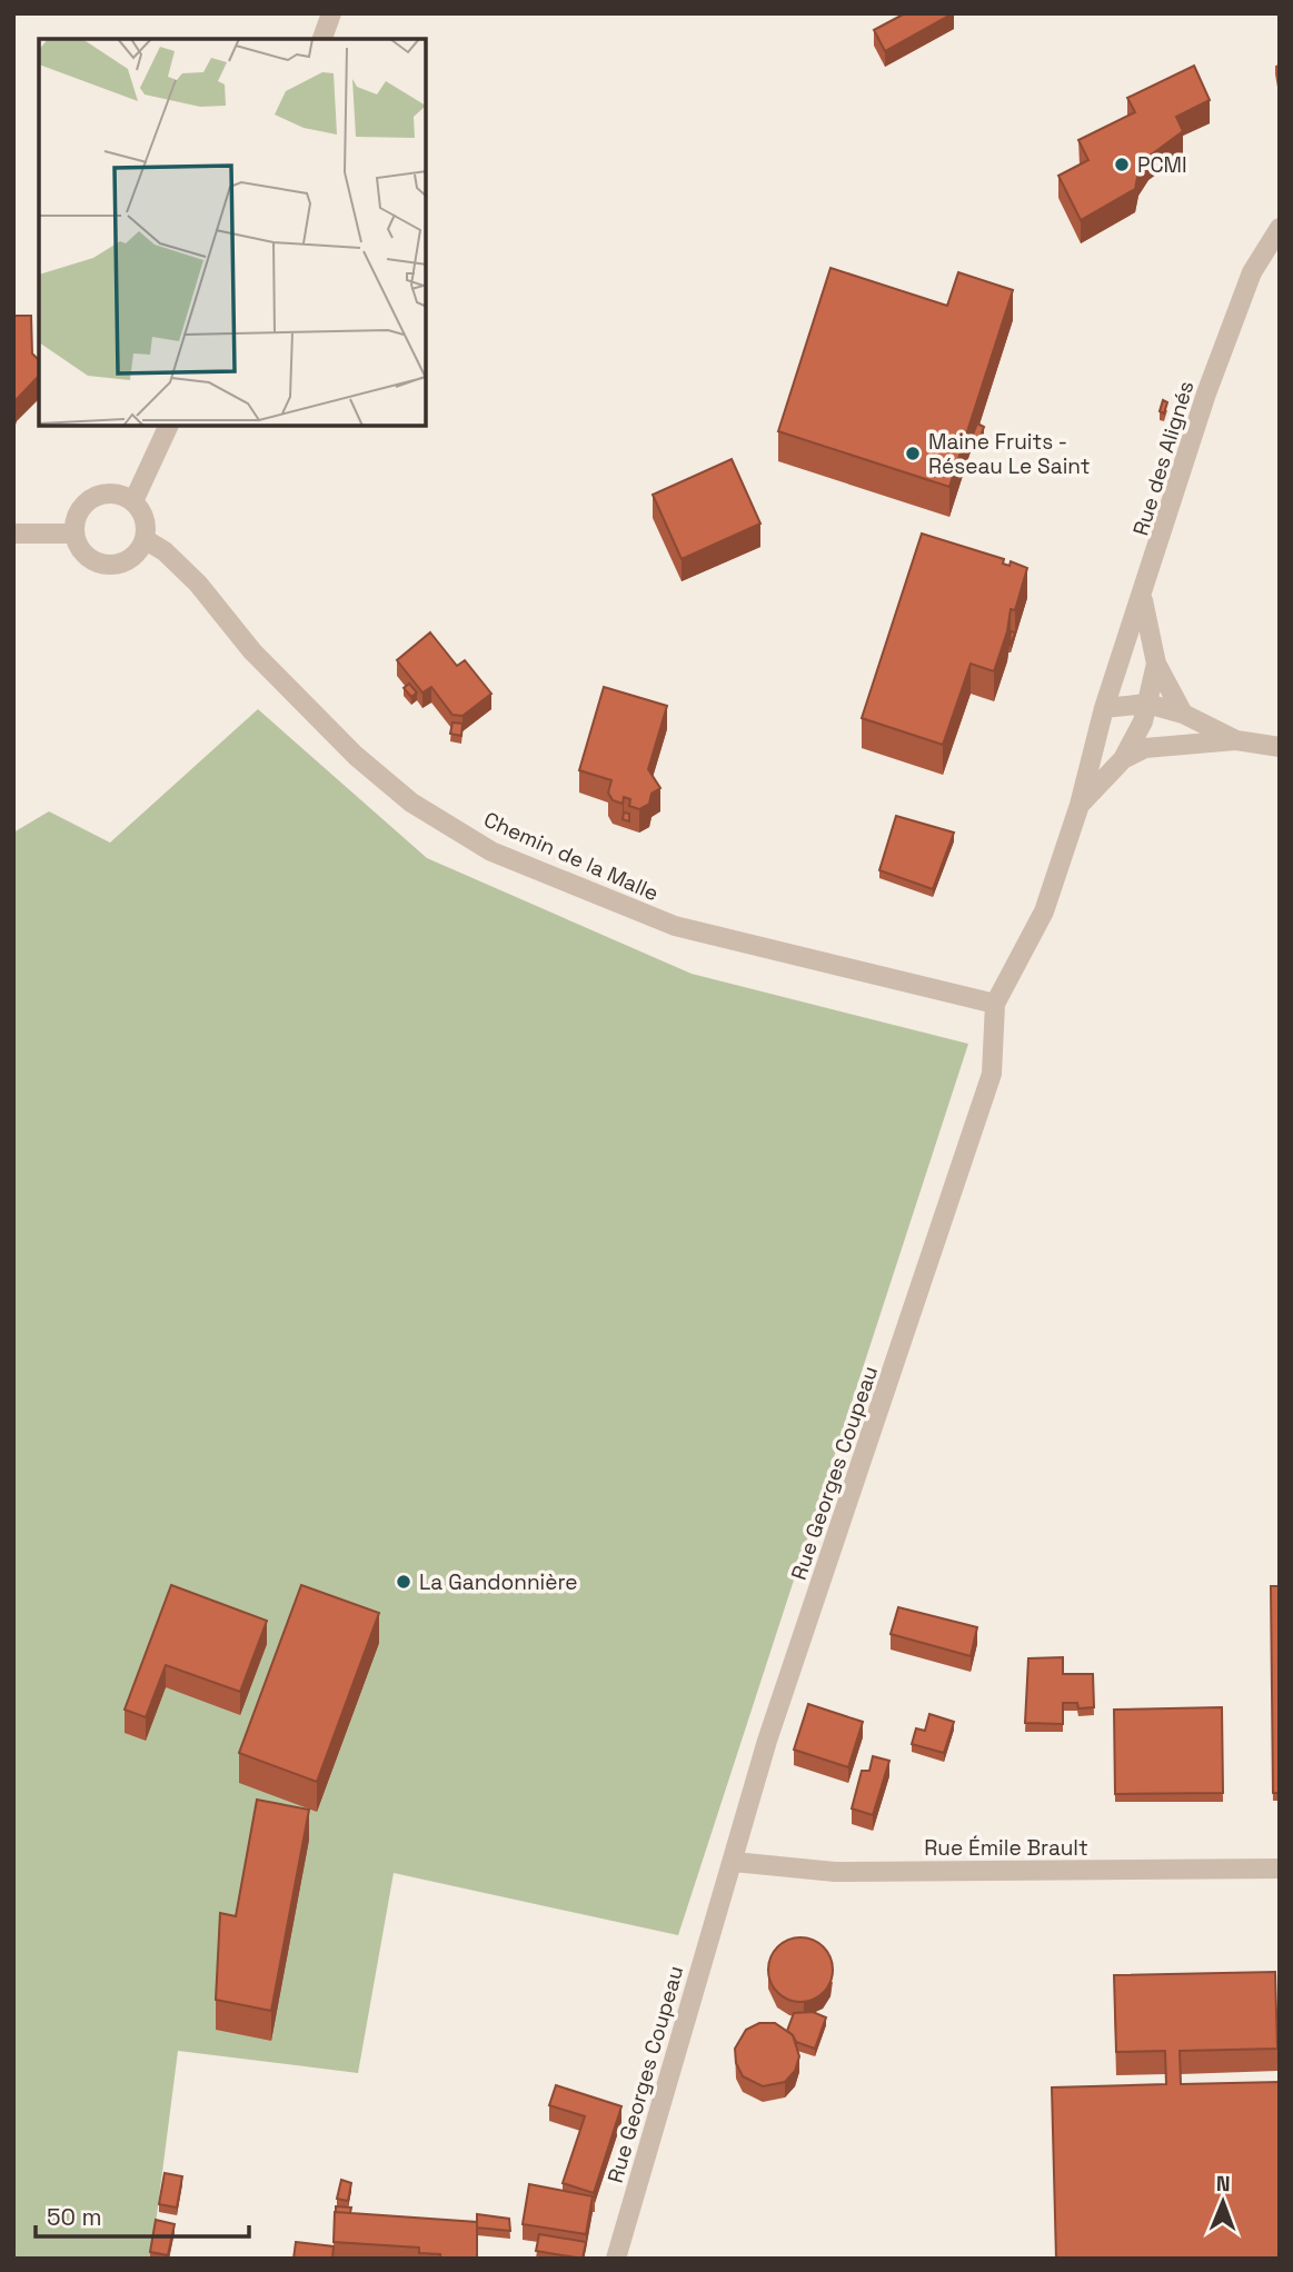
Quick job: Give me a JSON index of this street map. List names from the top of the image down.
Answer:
{
  "streets": {
    "street": [
      "Rue des Alignés",
      "Chemin de la Malle",
      "Rue Georges Coupeau",
      "Rue Émile Brault"
    ]
  },
  "crossings": [
    ["Rue des Alignés", "Rue Georges Coupeau"],
    ["Chemin de la Malle", "Rue Georges Coupeau"],
    ["Rue Georges Coupeau", "Rue Émile Brault"]
  ],
  "places": ["PCMI", "Maine Fruits - Réseau Le Saint", "La Gandonnière"],
  "scale_bar": "50 m",
  "north": "top"
}
